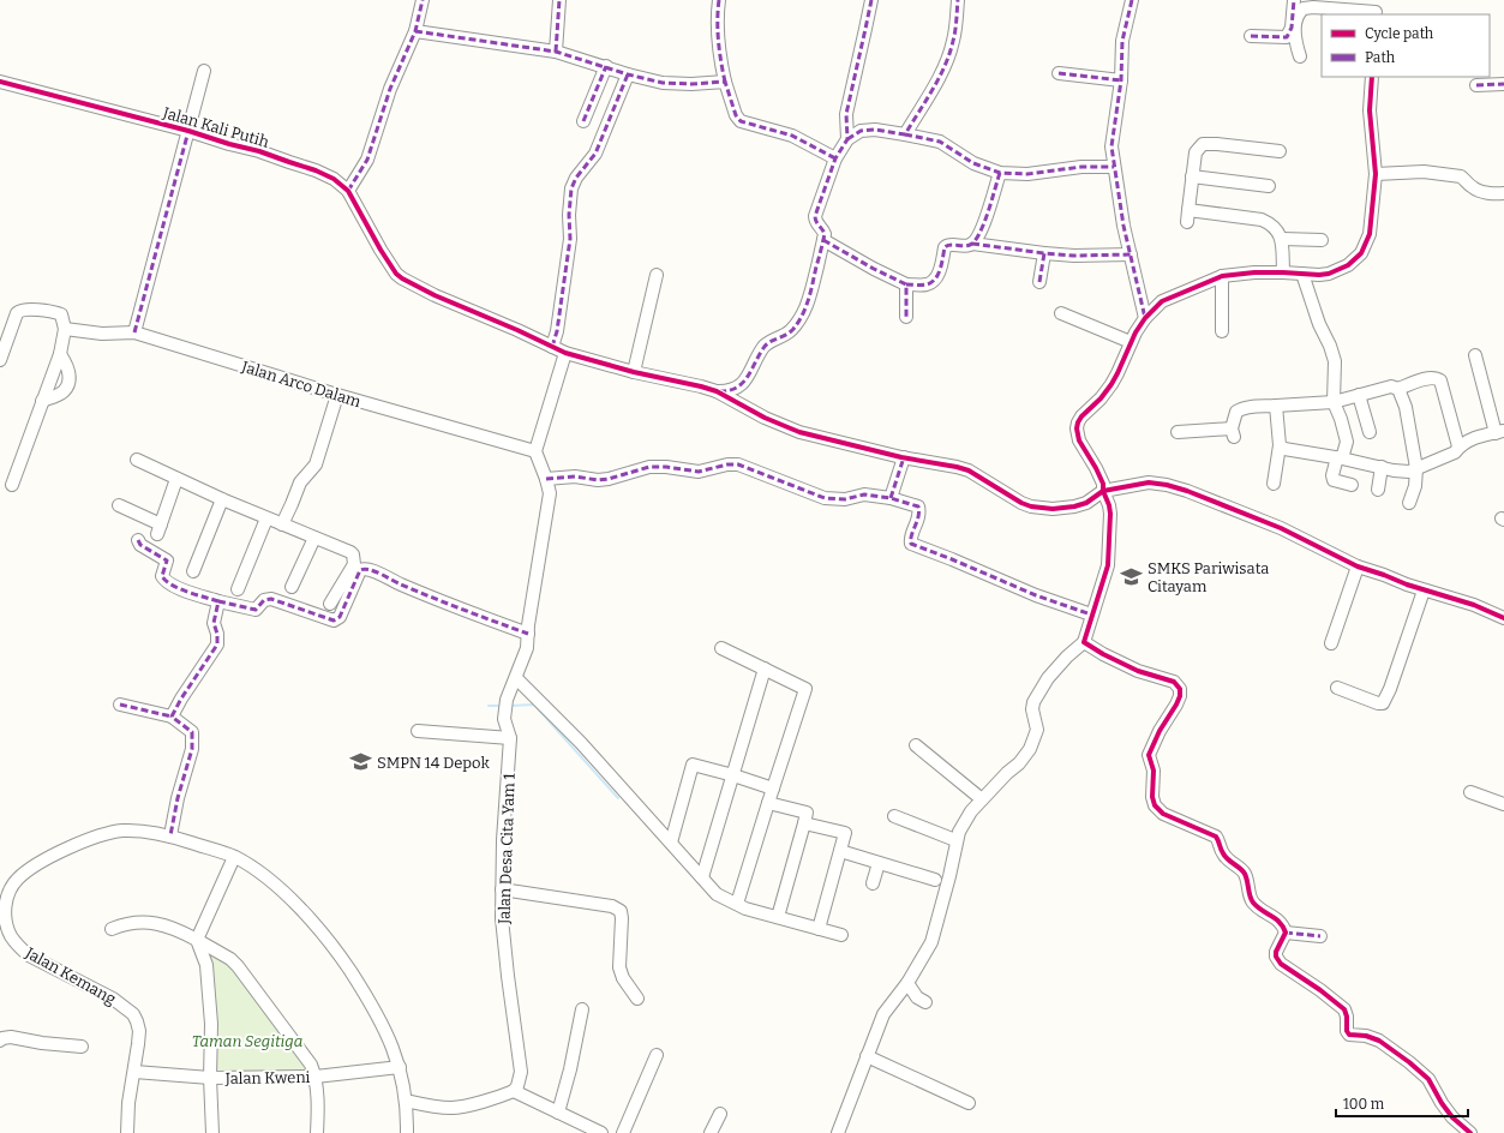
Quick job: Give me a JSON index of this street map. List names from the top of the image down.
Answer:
{
  "streets": {
    "street": [
      "Jalan Kali Putih",
      "Jalan Arco Dalam",
      "Jalan Desa Cita Yam 1",
      "Jalan Kemang",
      "Jalan Kweni"
    ]
  },
  "crossings": [
    ["Jalan Kemang", "Jalan Kweni"]
  ],
  "parks": ["Taman Segitiga"],
  "places": {
    "school or university": ["SMKS Pariwisata Citayam", "SMPN 14 Depok"]
  },
  "legend": ["Cycle path", "Path"],
  "scale_bar": "100 m"
}
